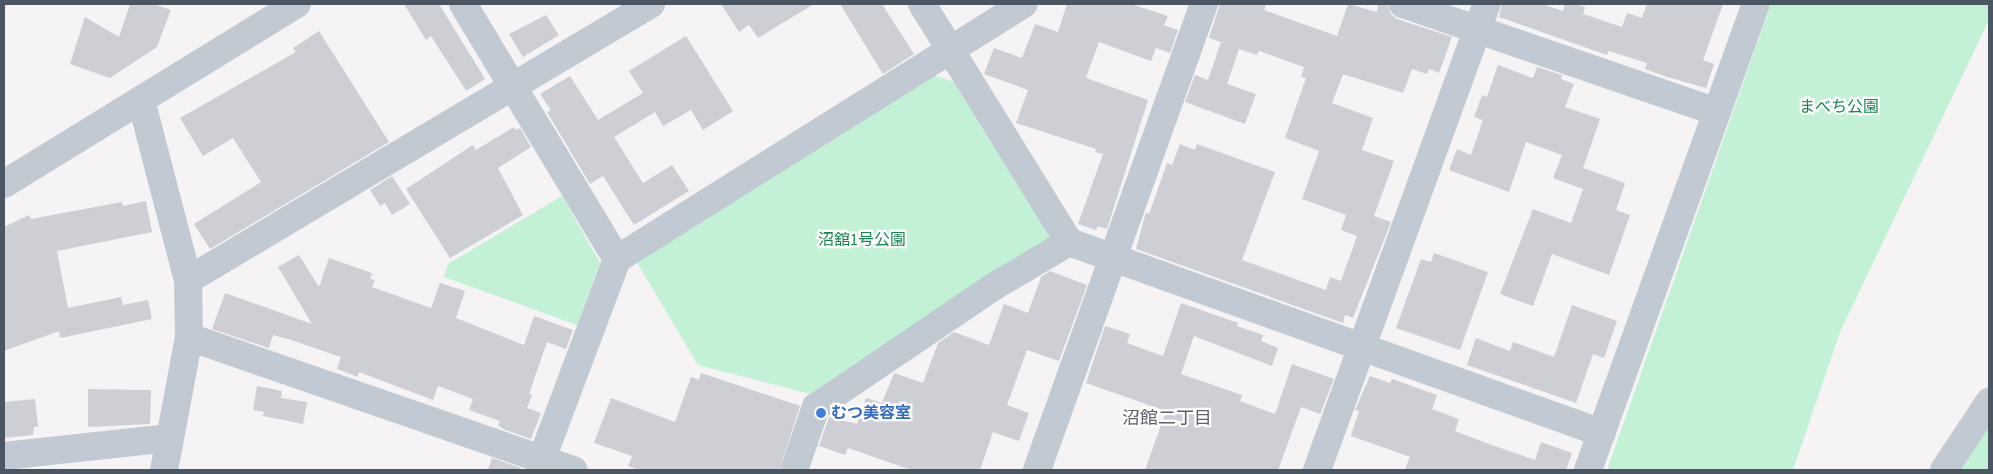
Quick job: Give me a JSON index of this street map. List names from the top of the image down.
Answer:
{
  "districts": ["沼館二丁目"],
  "parks": ["まべち公園", "沼舘1号公園"],
  "places": ["むつ美容室"]
}
